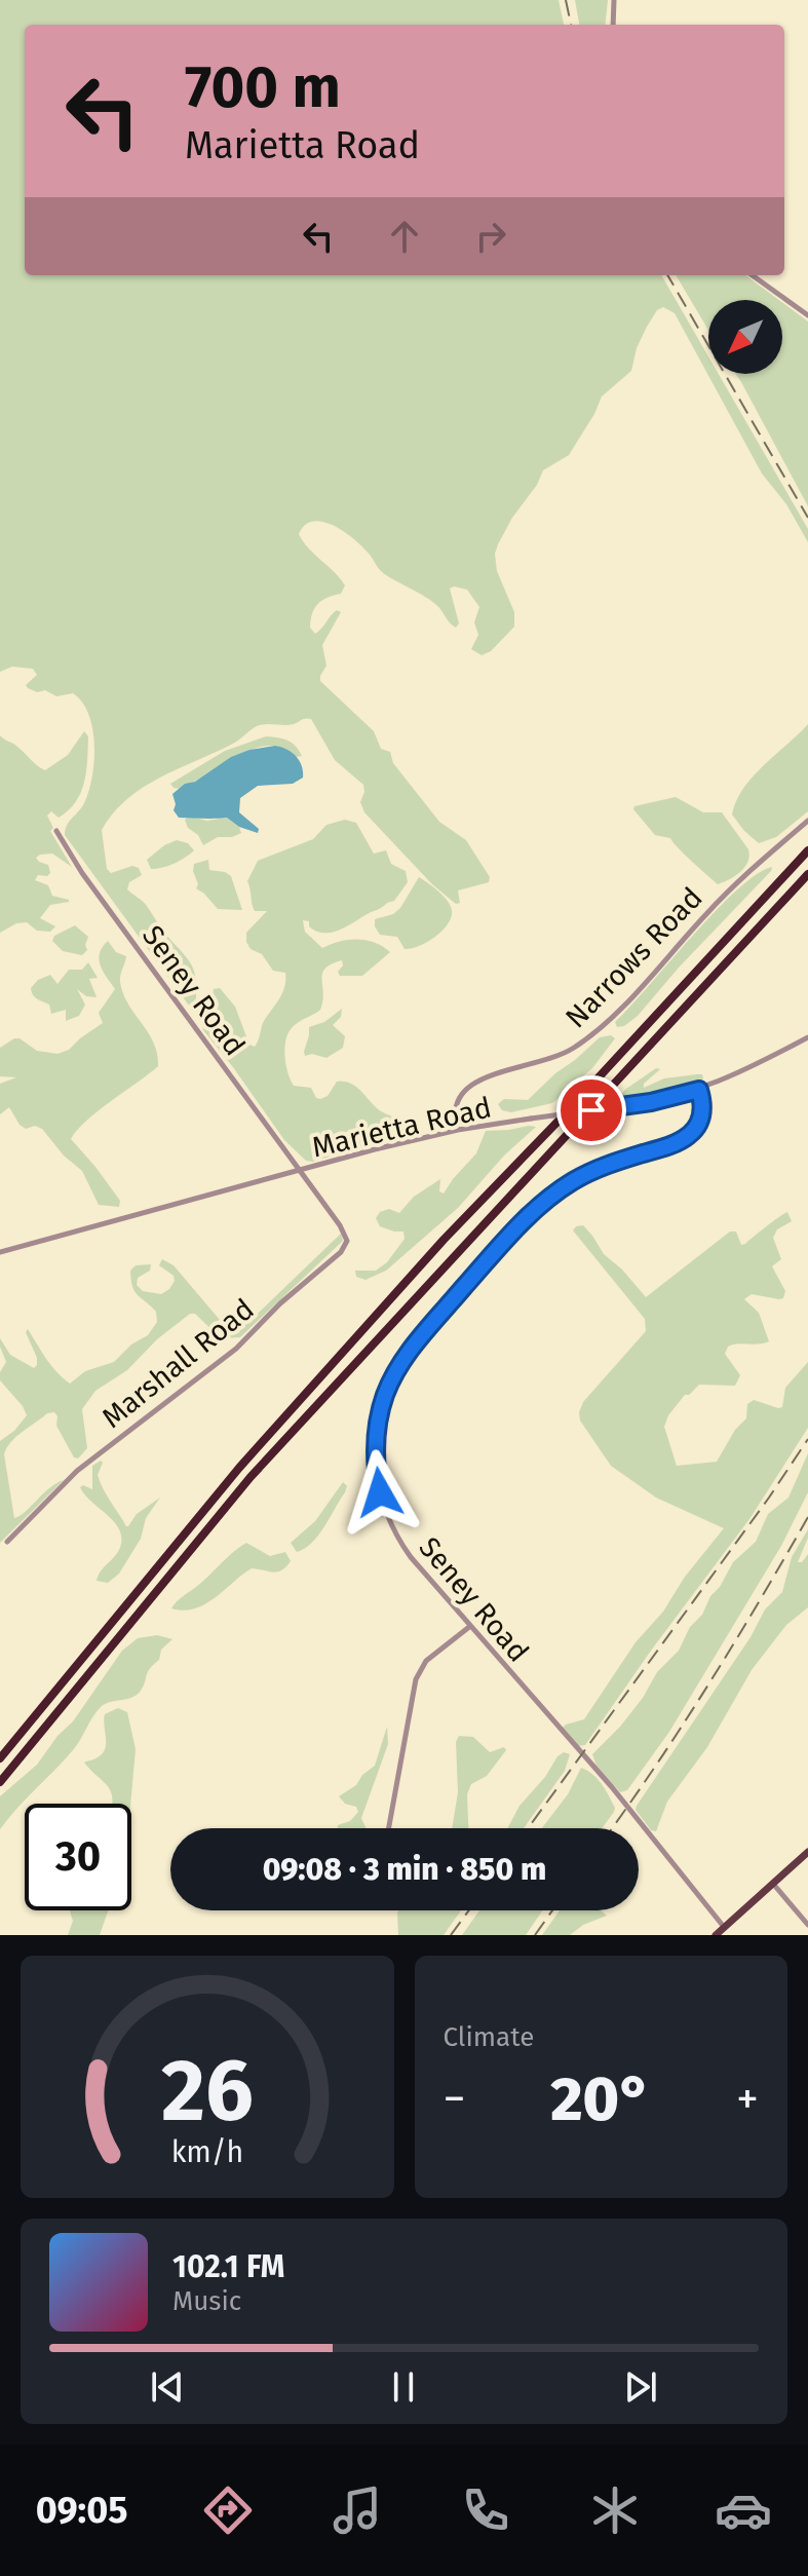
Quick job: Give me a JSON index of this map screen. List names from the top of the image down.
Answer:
{
  "streets": {
    "street": [
      "Narrows Road",
      "Seney Road",
      "Marietta Road",
      "Marshall Road"
    ]
  },
  "crossings": [
    ["Narrows Road", "Marietta Road"],
    ["Seney Road", "Marietta Road"],
    ["Seney Road", "Marshall Road"],
    ["Marietta Road", "Marshall Road"]
  ],
  "north": "bottom left",
  "page": {
    "turn": ["700 m", "Marietta Road"],
    "limit": "30",
    "trip": "09:08 · 3 min · 850 m",
    "tile": "Climate",
    "heat": ["−", "20°", "+"],
    "song": ["102.1 FM", "Music"],
    "tabs": "09:05",
    "gauge": ["26", "km/h"]
  }
}
